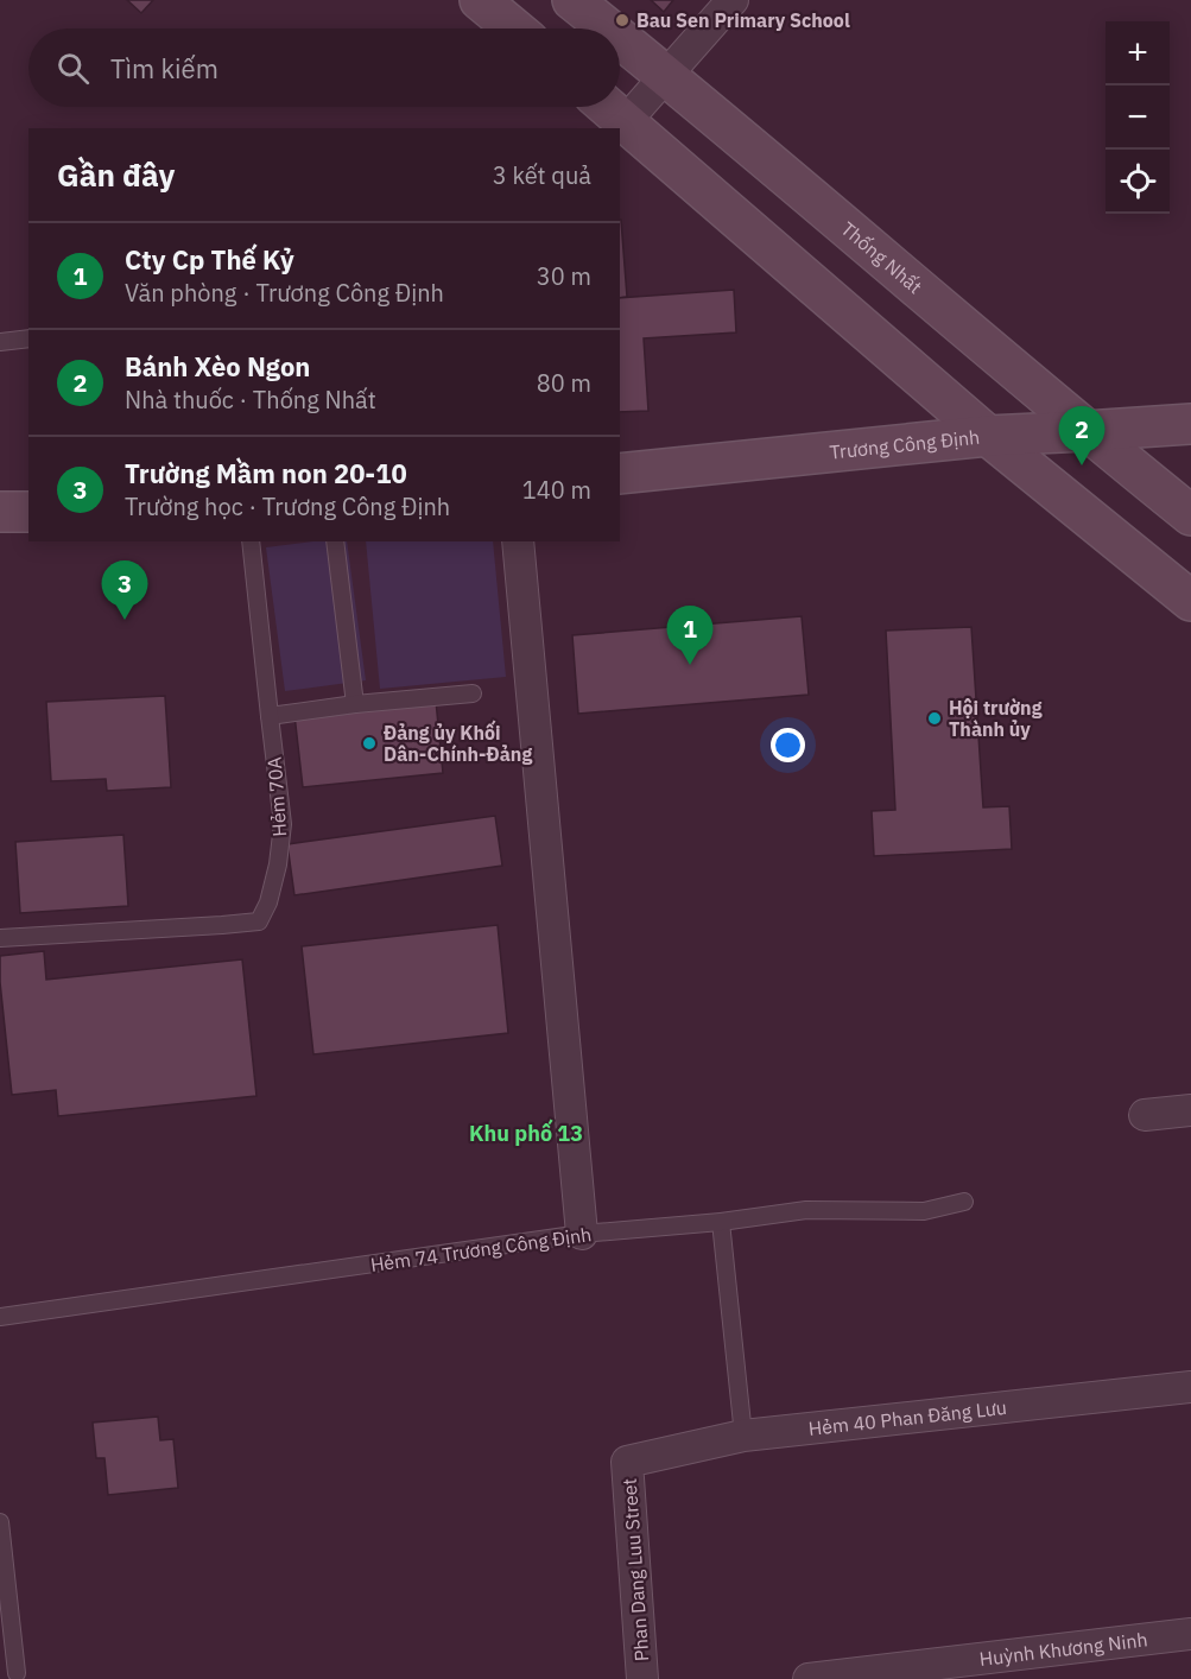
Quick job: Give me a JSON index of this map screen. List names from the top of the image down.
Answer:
{
  "streets": {
    "main road": ["Thống Nhất", "Trương Công Định"],
    "street": ["Hẻm 40 Phan Đăng Lưu", "Phan Dang Luu Street", "Huỳnh Khương Ninh"],
    "lane": ["Hẻm 70A", "Hẻm 74 Trương Công Định"]
  },
  "crossings": [
    ["Thống Nhất", "Trương Công Định"],
    ["Hẻm 40 Phan Đăng Lưu", "Phan Dang Luu Street"]
  ],
  "districts": ["Khu phố 13"],
  "places": ["Bau Sen Primary School", "Hội trường Thành ủy", "Đảng ủy Khối Dân-Chính-Đảng"],
  "page": {
    "map_buttons": ["+", "−"],
    "search": "Tìm kiếm",
    "heading": ["Gần đây", "3 kết quả"],
    "list": [
      {
        "mark": "1",
        "name": "Cty Cp Thế Kỷ",
        "note": "Văn phòng · Trương Công Định",
        "value": "30 m"
      },
      {
        "mark": "2",
        "name": "Bánh Xèo Ngon",
        "note": "Nhà thuốc · Thống Nhất",
        "value": "80 m"
      },
      {
        "mark": "3",
        "name": "Trường Mầm non 20-10",
        "note": "Trường học · Trương Công Định",
        "value": "140 m"
      }
    ],
    "pins": ["2", "3", "1"]
  }
}
